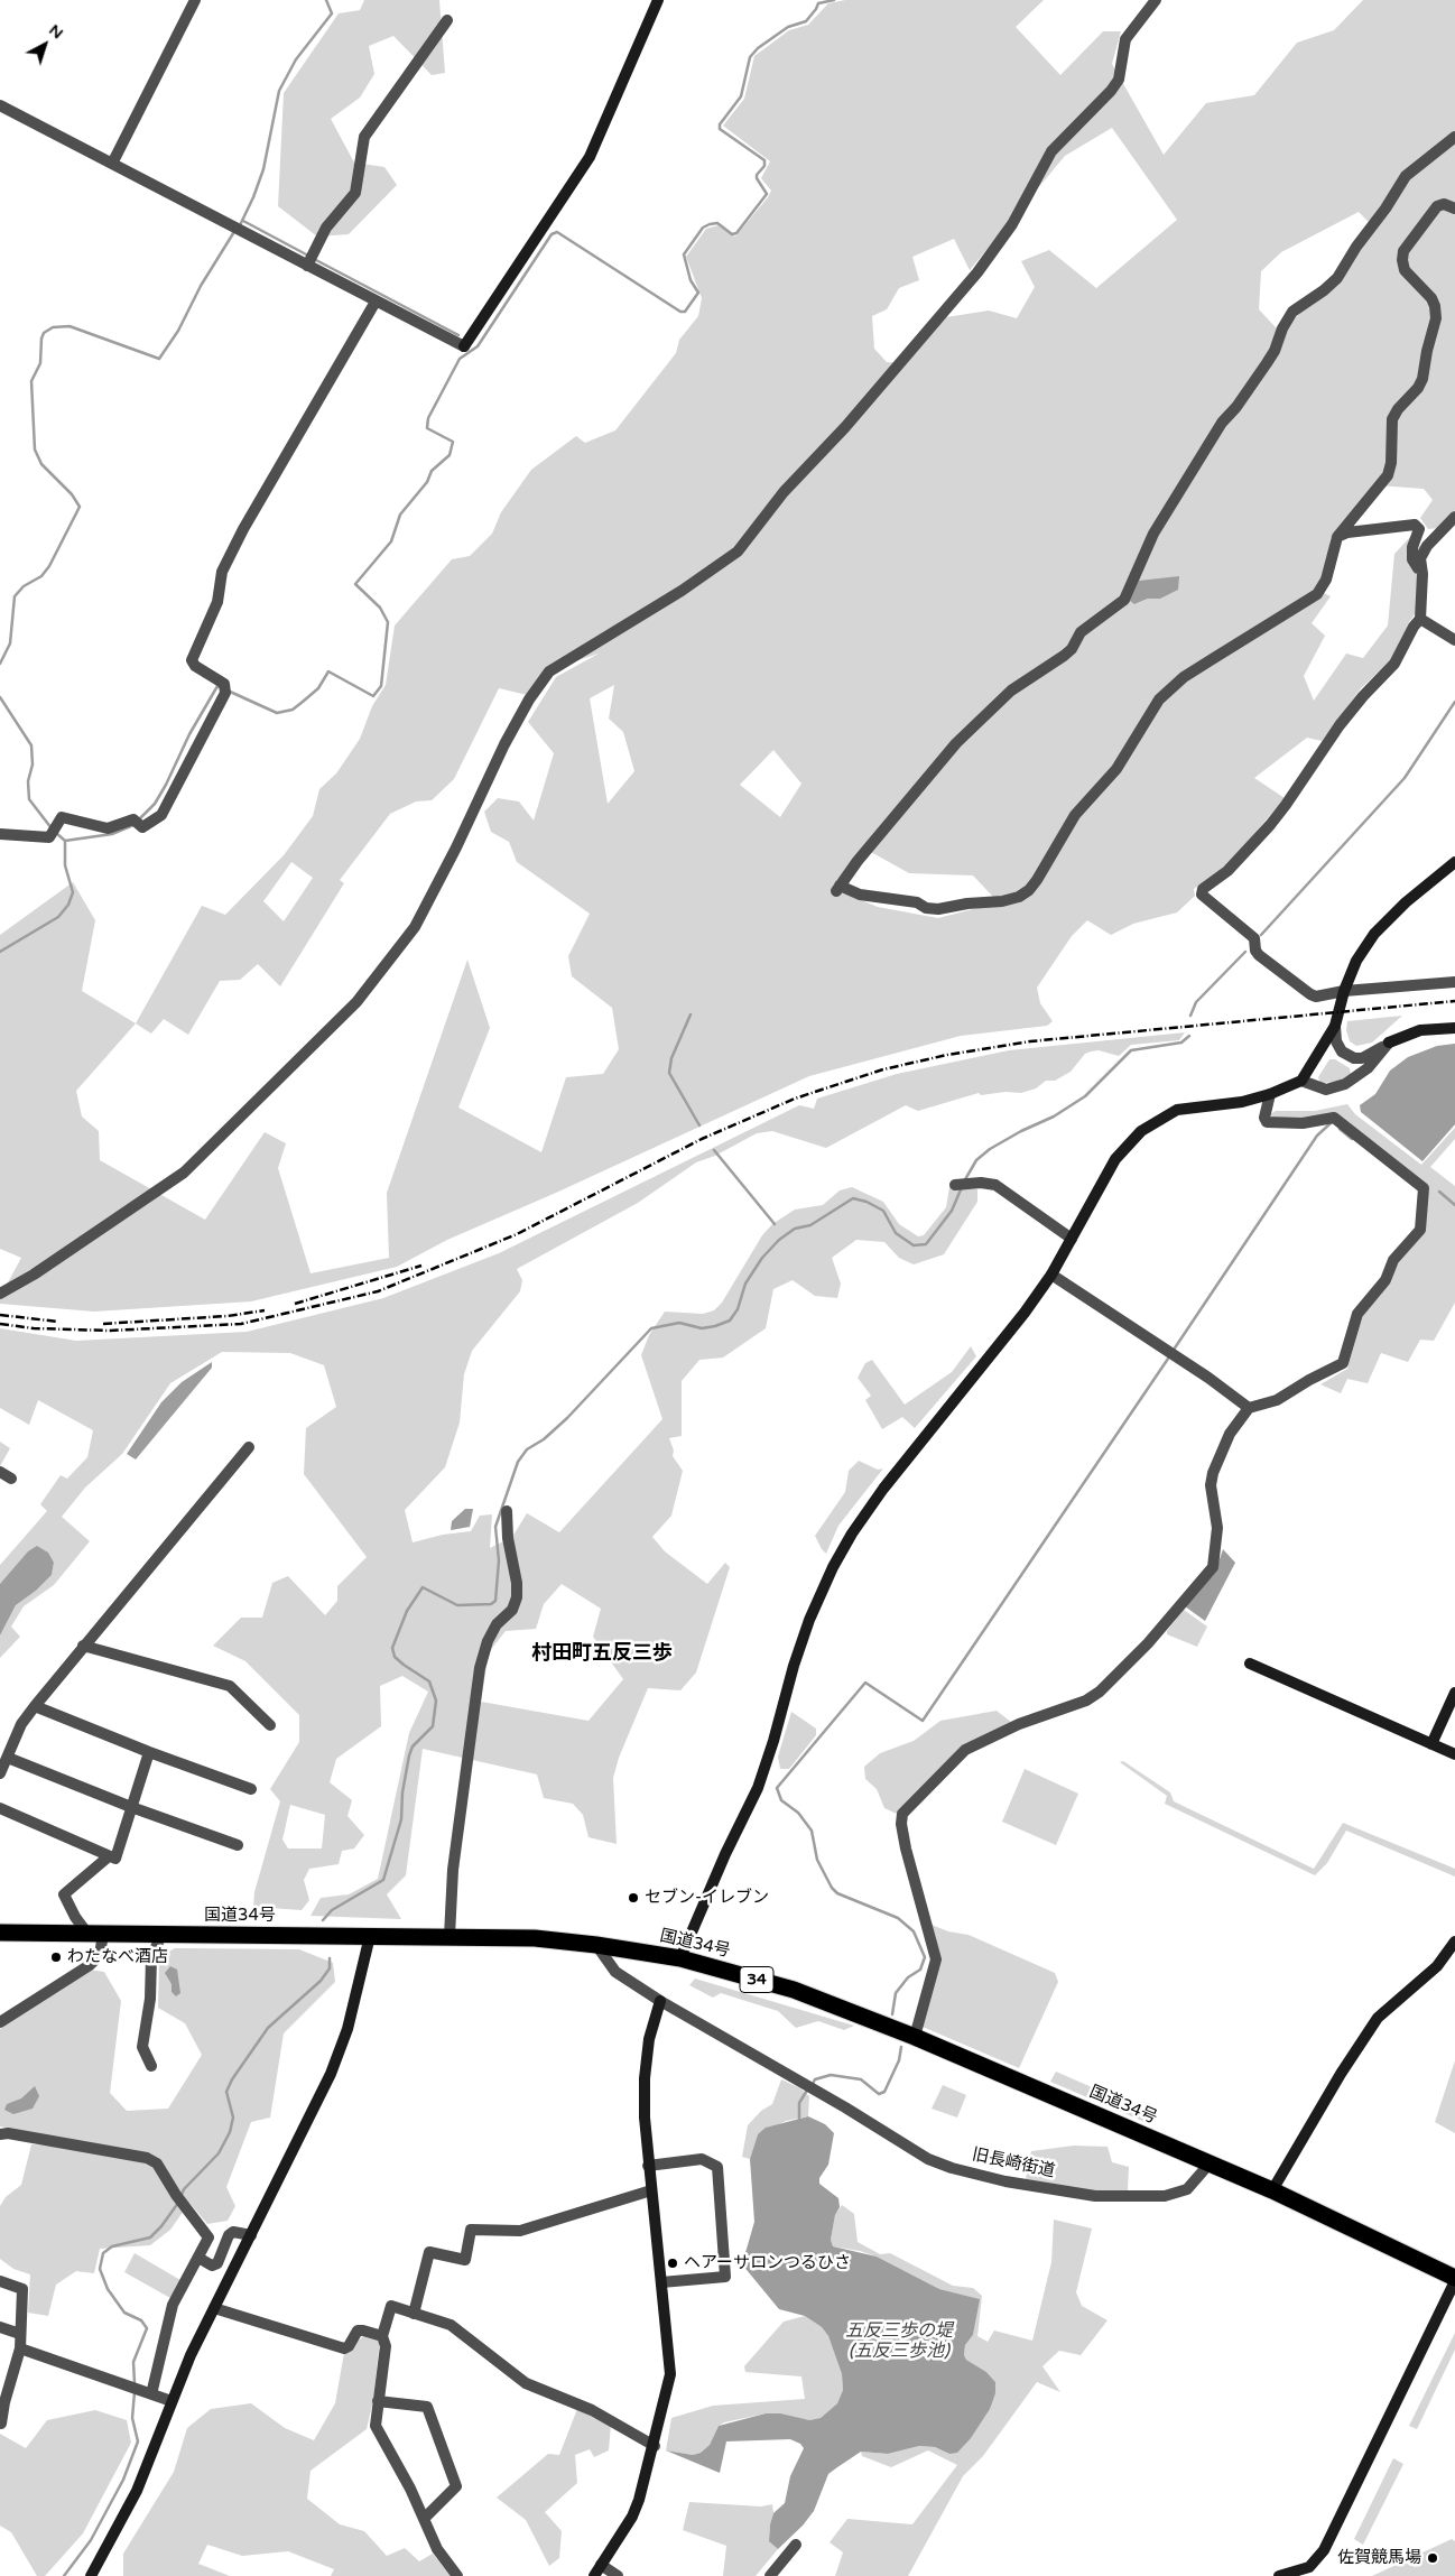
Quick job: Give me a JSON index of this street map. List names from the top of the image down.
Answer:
{
  "streets": {
    "highway": ["国道34号", "34"],
    "street": ["旧長崎街道"]
  },
  "crossings": [
    ["国道34号", "旧長崎街道"]
  ],
  "districts": ["村田町五反三歩"],
  "water": ["五反三歩の堤 (五反三歩池)"],
  "places": [
    "セブン-イレブン",
    "わたなべ酒店",
    "ヘアーサロンつるひさ",
    "佐賀競馬場"
  ],
  "north": "top right"
}
